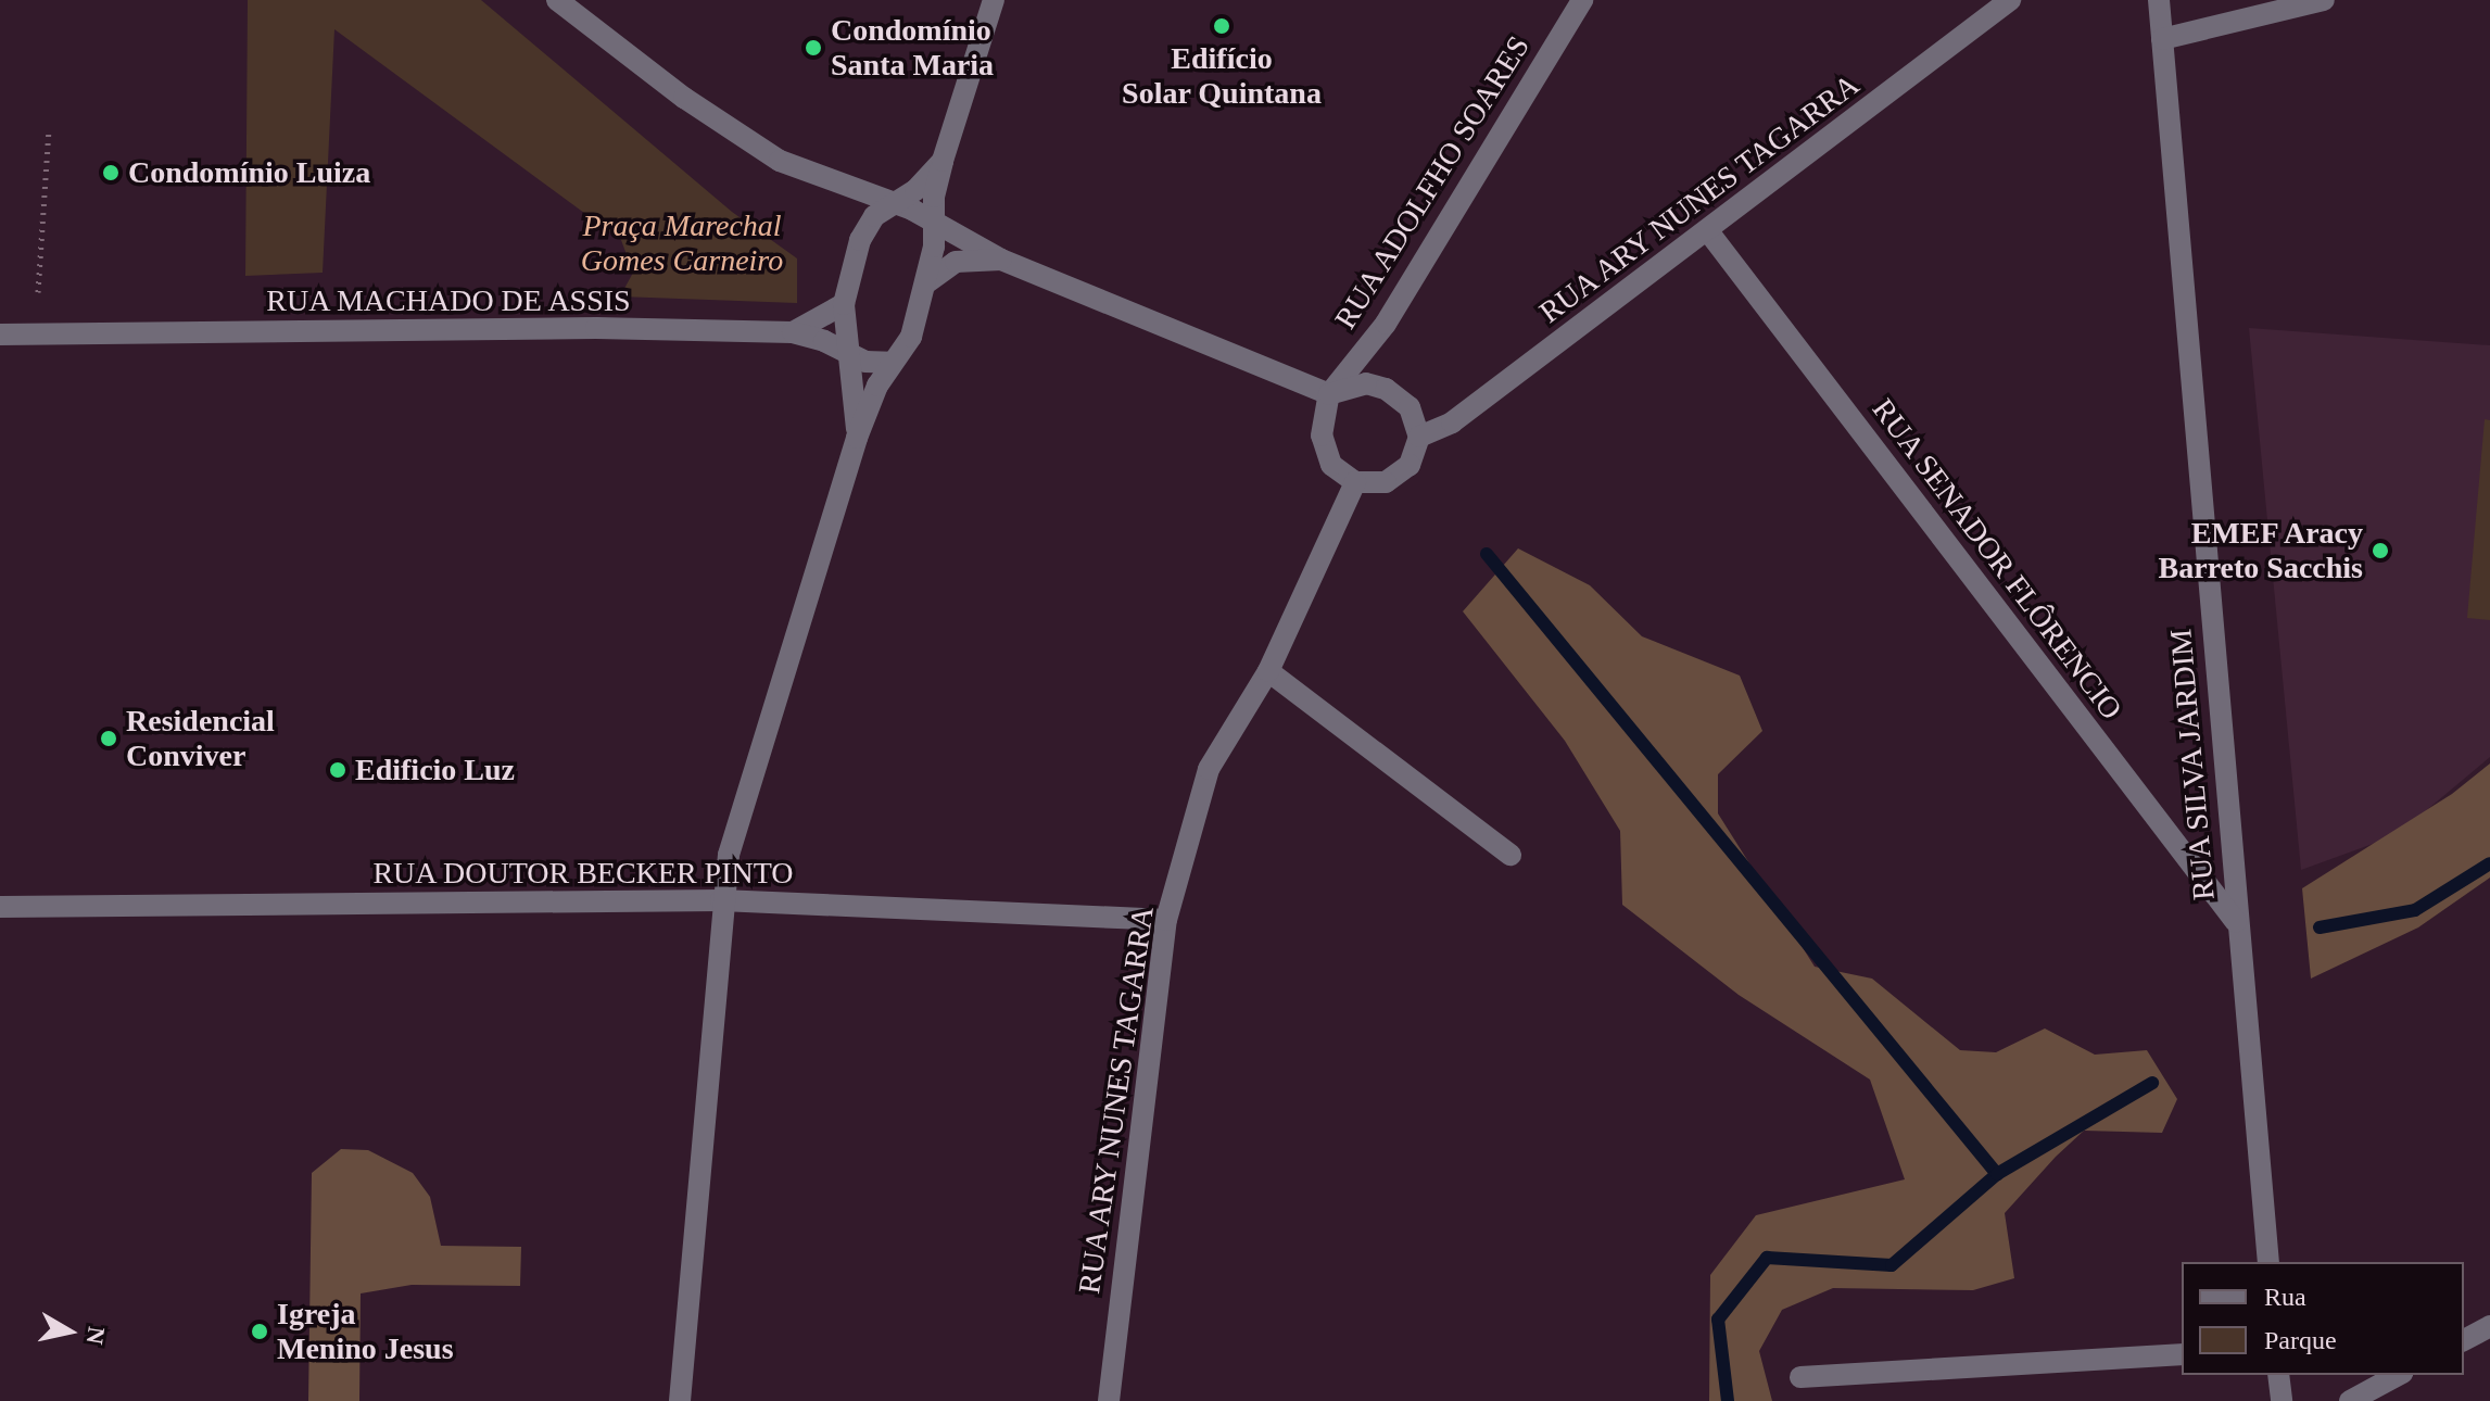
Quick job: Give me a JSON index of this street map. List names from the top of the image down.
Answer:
{
  "streets": {
    "street": [
      "RUA ADOLFHO SOARES",
      "RUA ARY NUNES TAGARRA",
      "RUA MACHADO DE ASSIS",
      "RUA SENADOR FLÔRENCIO",
      "RUA SILVA JARDIM",
      "RUA DOUTOR BECKER PINTO"
    ]
  },
  "crossings": [
    ["RUA ADOLFHO SOARES", "RUA ARY NUNES TAGARRA"],
    ["RUA ARY NUNES TAGARRA", "RUA SENADOR FLÔRENCIO"],
    ["RUA ARY NUNES TAGARRA", "RUA DOUTOR BECKER PINTO"],
    ["RUA SENADOR FLÔRENCIO", "RUA SILVA JARDIM"]
  ],
  "parks": ["Praça Marechal Gomes Carneiro"],
  "places": [
    "Edifício Solar Quintana",
    "Condomínio Santa Maria",
    "Condomínio Luiza",
    "EMEF Aracy Barreto Sacchis",
    "Residencial Conviver",
    "Edificio Luz",
    "Igreja Menino Jesus"
  ],
  "legend": ["Rua", "Parque"],
  "north": "right"
}
